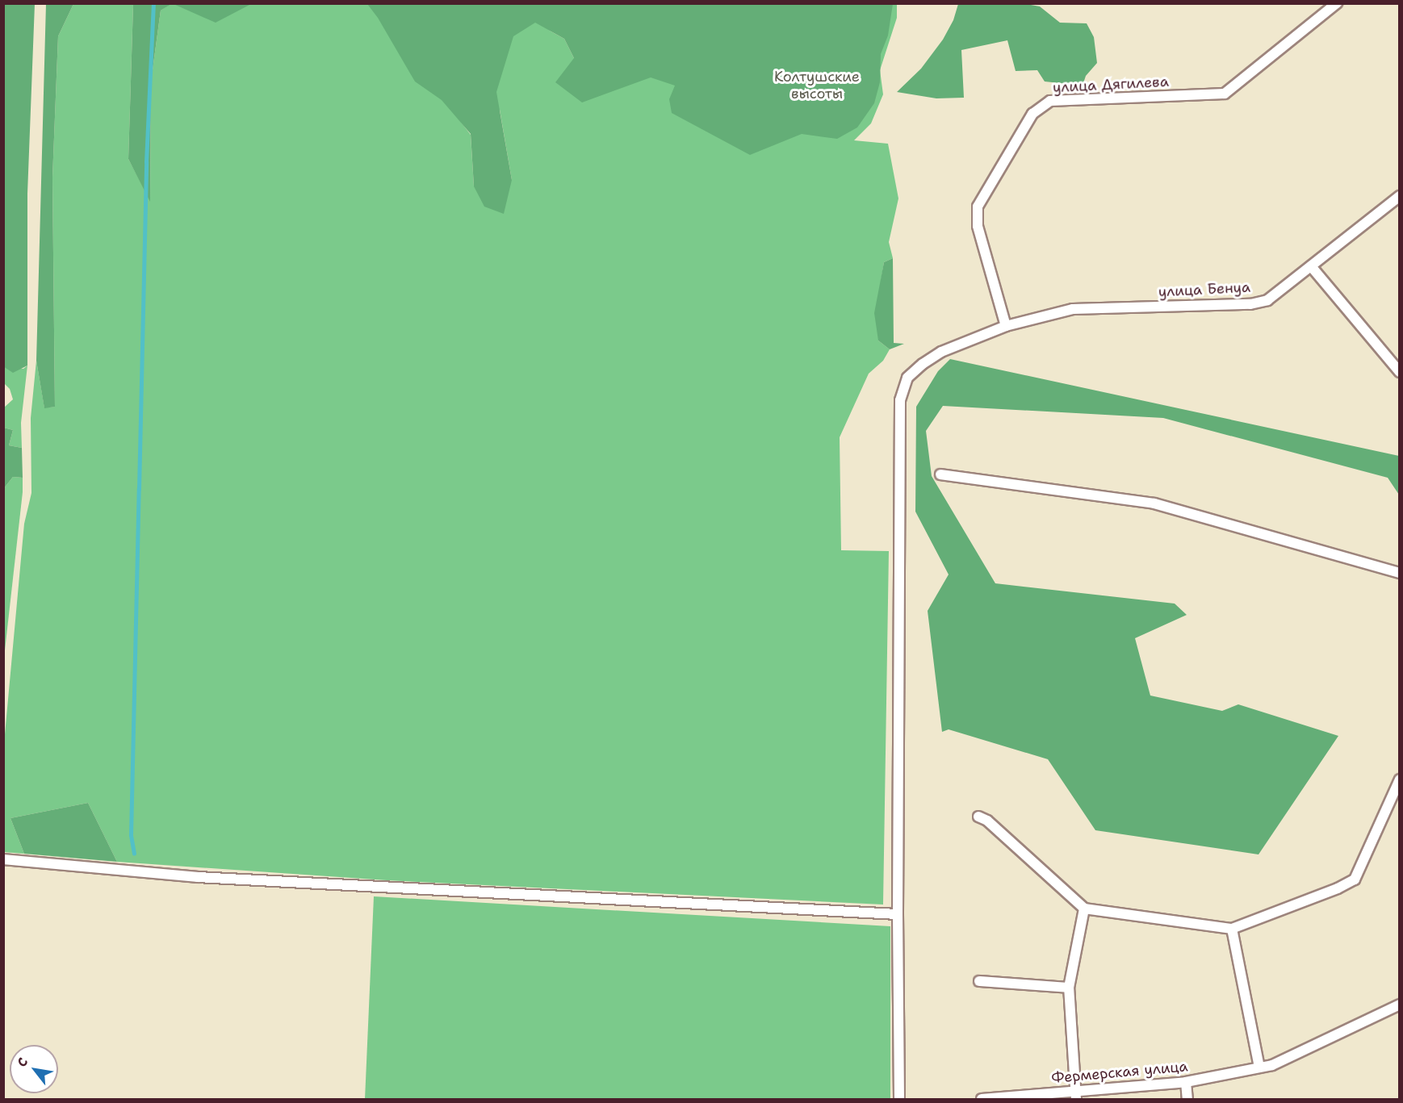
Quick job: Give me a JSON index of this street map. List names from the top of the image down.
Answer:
{
  "streets": {
    "street": ["улица Дягилева", "улица Бенуа", "Фермерская улица"]
  },
  "crossings": [
    ["улица Дягилева", "улица Бенуа"]
  ],
  "parks": ["Колтушские высоты"],
  "north": "top left"
}
